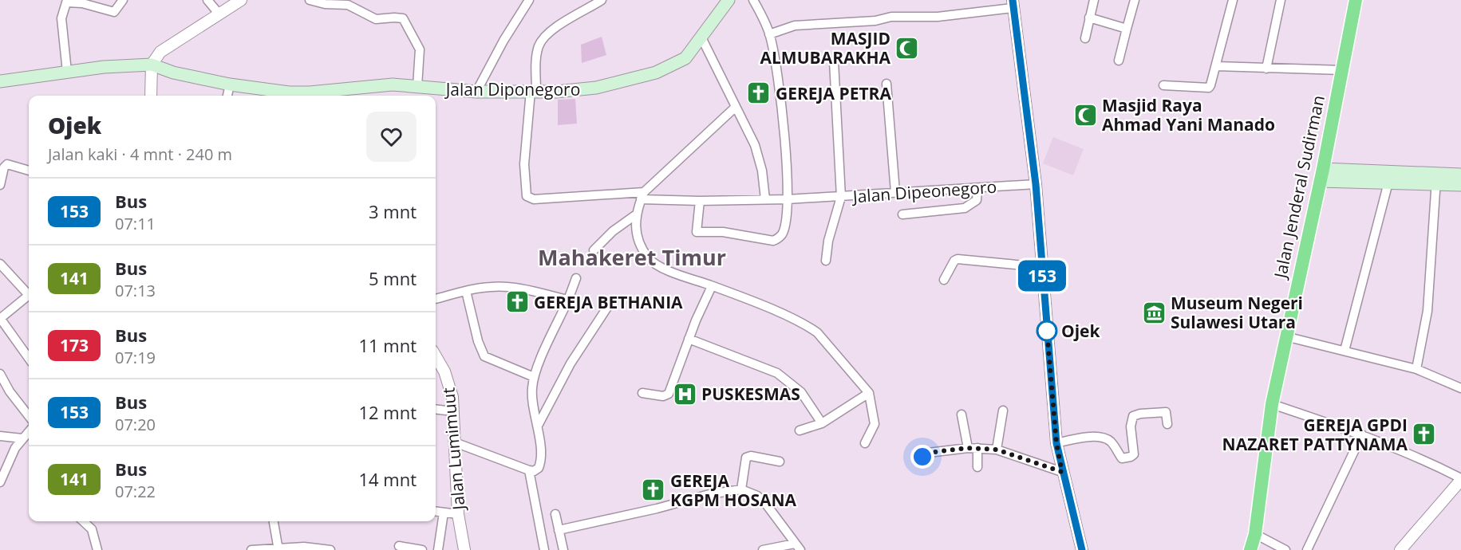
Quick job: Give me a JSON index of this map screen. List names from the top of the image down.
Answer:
{
  "streets": {
    "highway": ["Jalan Jenderal Sudirman"],
    "main road": ["Jalan Diponegoro"],
    "street": ["Jalan Dipeonegoro", "Jalan Lumimuut"]
  },
  "crossings": [
    ["Jalan Diponegoro", "Jalan Dipeonegoro"]
  ],
  "districts": ["Mahakeret Timur"],
  "places": {
    "mosque": ["MASJID ALMUBARAKHA", "Masjid Raya Ahmad Yani Manado"],
    "church": [
      "GEREJA PETRA",
      "GEREJA BETHANIA",
      "GEREJA GPDI NAZARET PATTYNAMA",
      "GEREJA KGPM HOSANA"
    ],
    "museum": ["Museum Negeri Sulawesi Utara"],
    "other": ["Ojek"],
    "hospital": ["PUSKESMAS"]
  },
  "lines": ["bus line 153"],
  "page": {
    "on_map": "153",
    "heading": ["Ojek", "Jalan kaki · 4 mnt · 240 m"],
    "list": [
      {
        "mark": "153",
        "name": "Bus",
        "note": "07:11",
        "value": "3 mnt"
      },
      {
        "mark": "141",
        "name": "Bus",
        "note": "07:13",
        "value": "5 mnt"
      },
      {
        "mark": "173",
        "name": "Bus",
        "note": "07:19",
        "value": "11 mnt"
      },
      {
        "mark": "153",
        "name": "Bus",
        "note": "07:20",
        "value": "12 mnt"
      },
      {
        "mark": "141",
        "name": "Bus",
        "note": "07:22",
        "value": "14 mnt"
      }
    ]
  }
}
